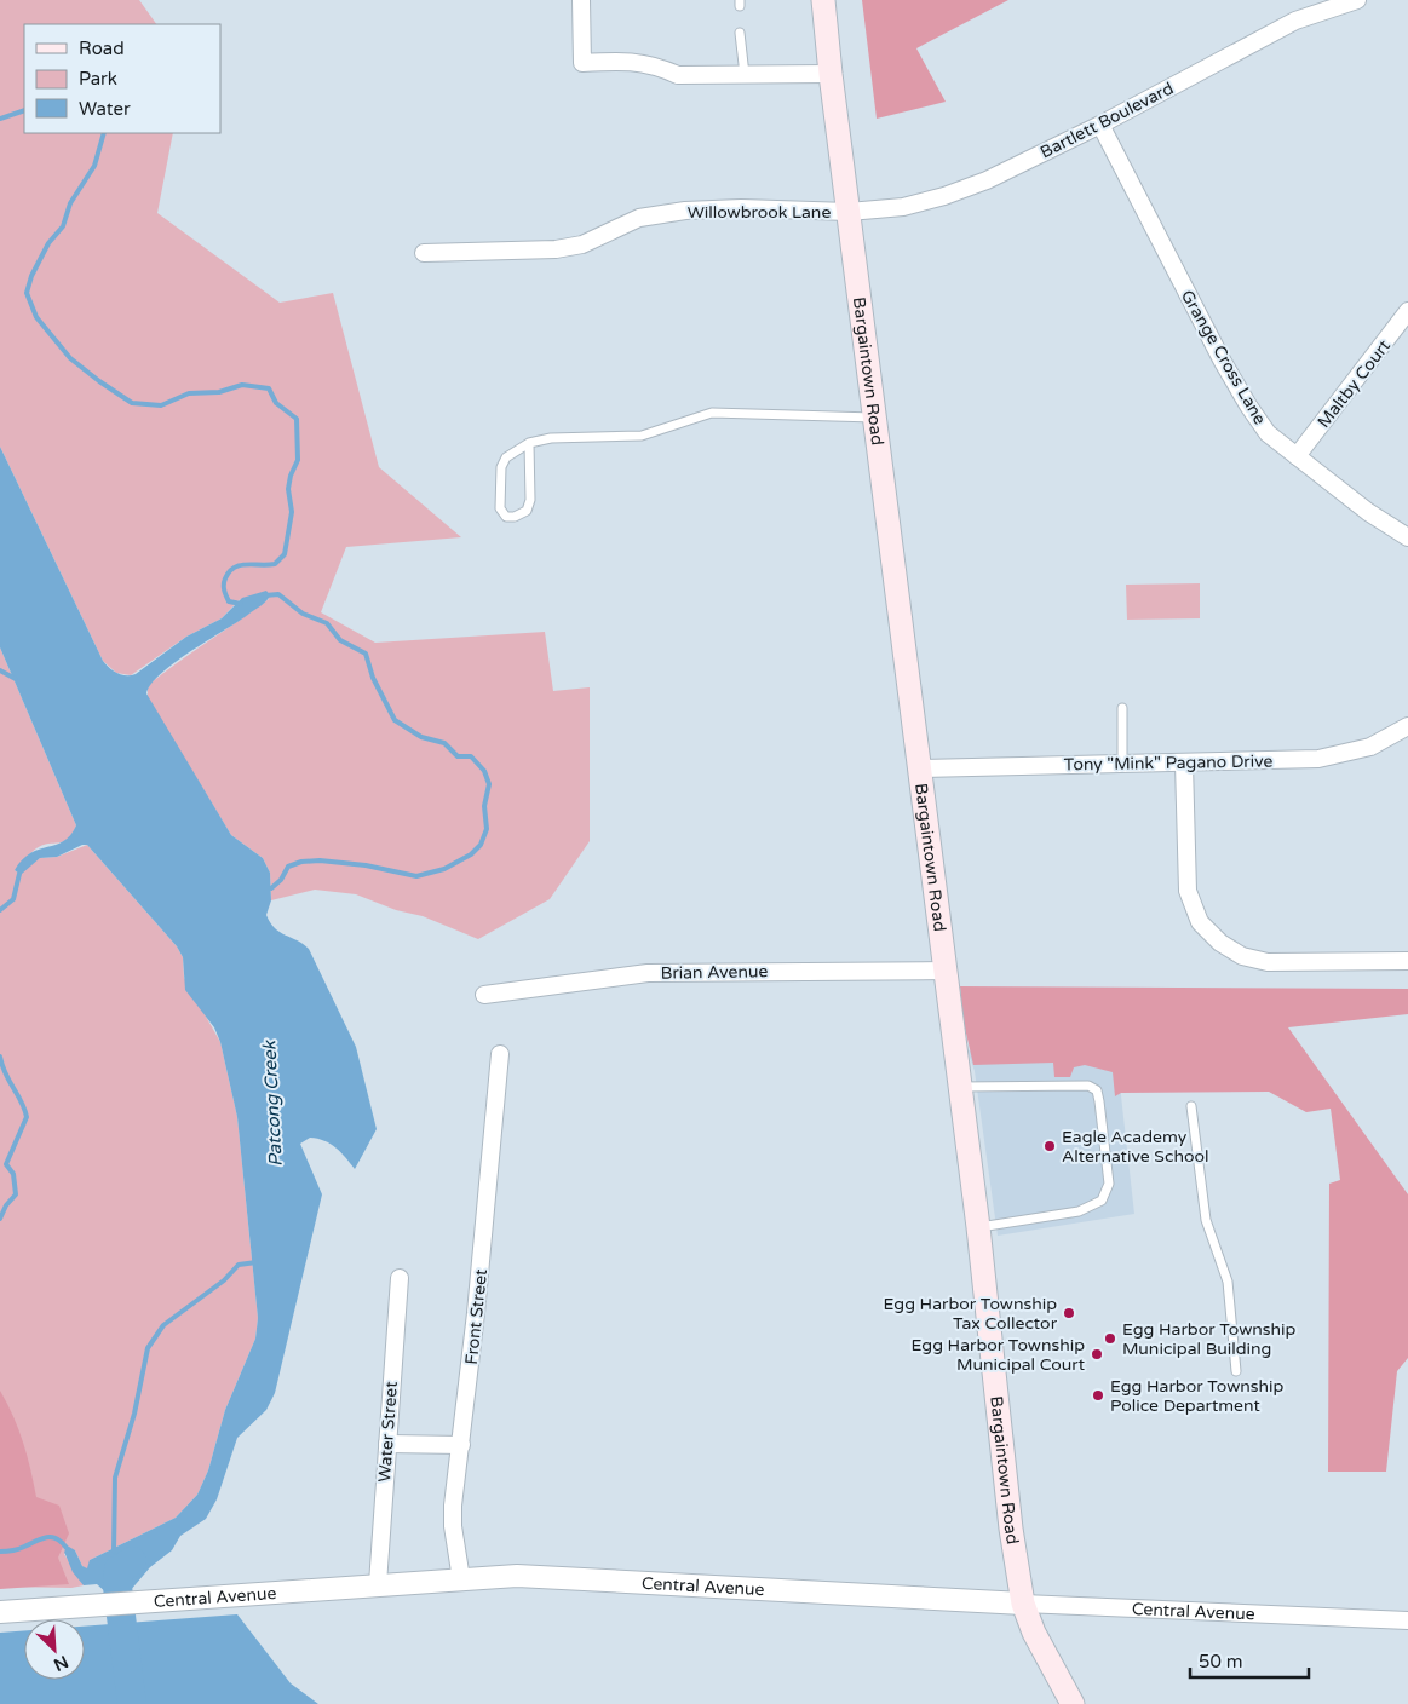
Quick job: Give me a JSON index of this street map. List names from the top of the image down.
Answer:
{
  "streets": {
    "main road": ["Bargaintown Road"],
    "street": [
      "Bartlett Boulevard",
      "Willowbrook Lane",
      "Grange Cross Lane",
      "Maltby Court",
      "Tony \"Mink\" Pagano Drive",
      "Brian Avenue",
      "Front Street",
      "Water Street",
      "Central Avenue"
    ]
  },
  "crossings": [
    ["Bartlett Boulevard", "Willowbrook Lane"],
    ["Bartlett Boulevard", "Grange Cross Lane"],
    ["Bartlett Boulevard", "Bargaintown Road"],
    ["Willowbrook Lane", "Bargaintown Road"],
    ["Grange Cross Lane", "Maltby Court"],
    ["Bargaintown Road", "Tony \"Mink\" Pagano Drive"],
    ["Bargaintown Road", "Brian Avenue"],
    ["Bargaintown Road", "Central Avenue"],
    ["Front Street", "Central Avenue"],
    ["Water Street", "Central Avenue"]
  ],
  "water": ["Patcong Creek"],
  "places": [
    "Eagle Academy Alternative School",
    "Egg Harbor Township Tax Collector",
    "Egg Harbor Township Municipal Building",
    "Egg Harbor Township Municipal Court",
    "Egg Harbor Township Police Department"
  ],
  "legend": ["Road", "Park", "Water"],
  "scale_bar": "50 m",
  "north": "bottom right"
}
